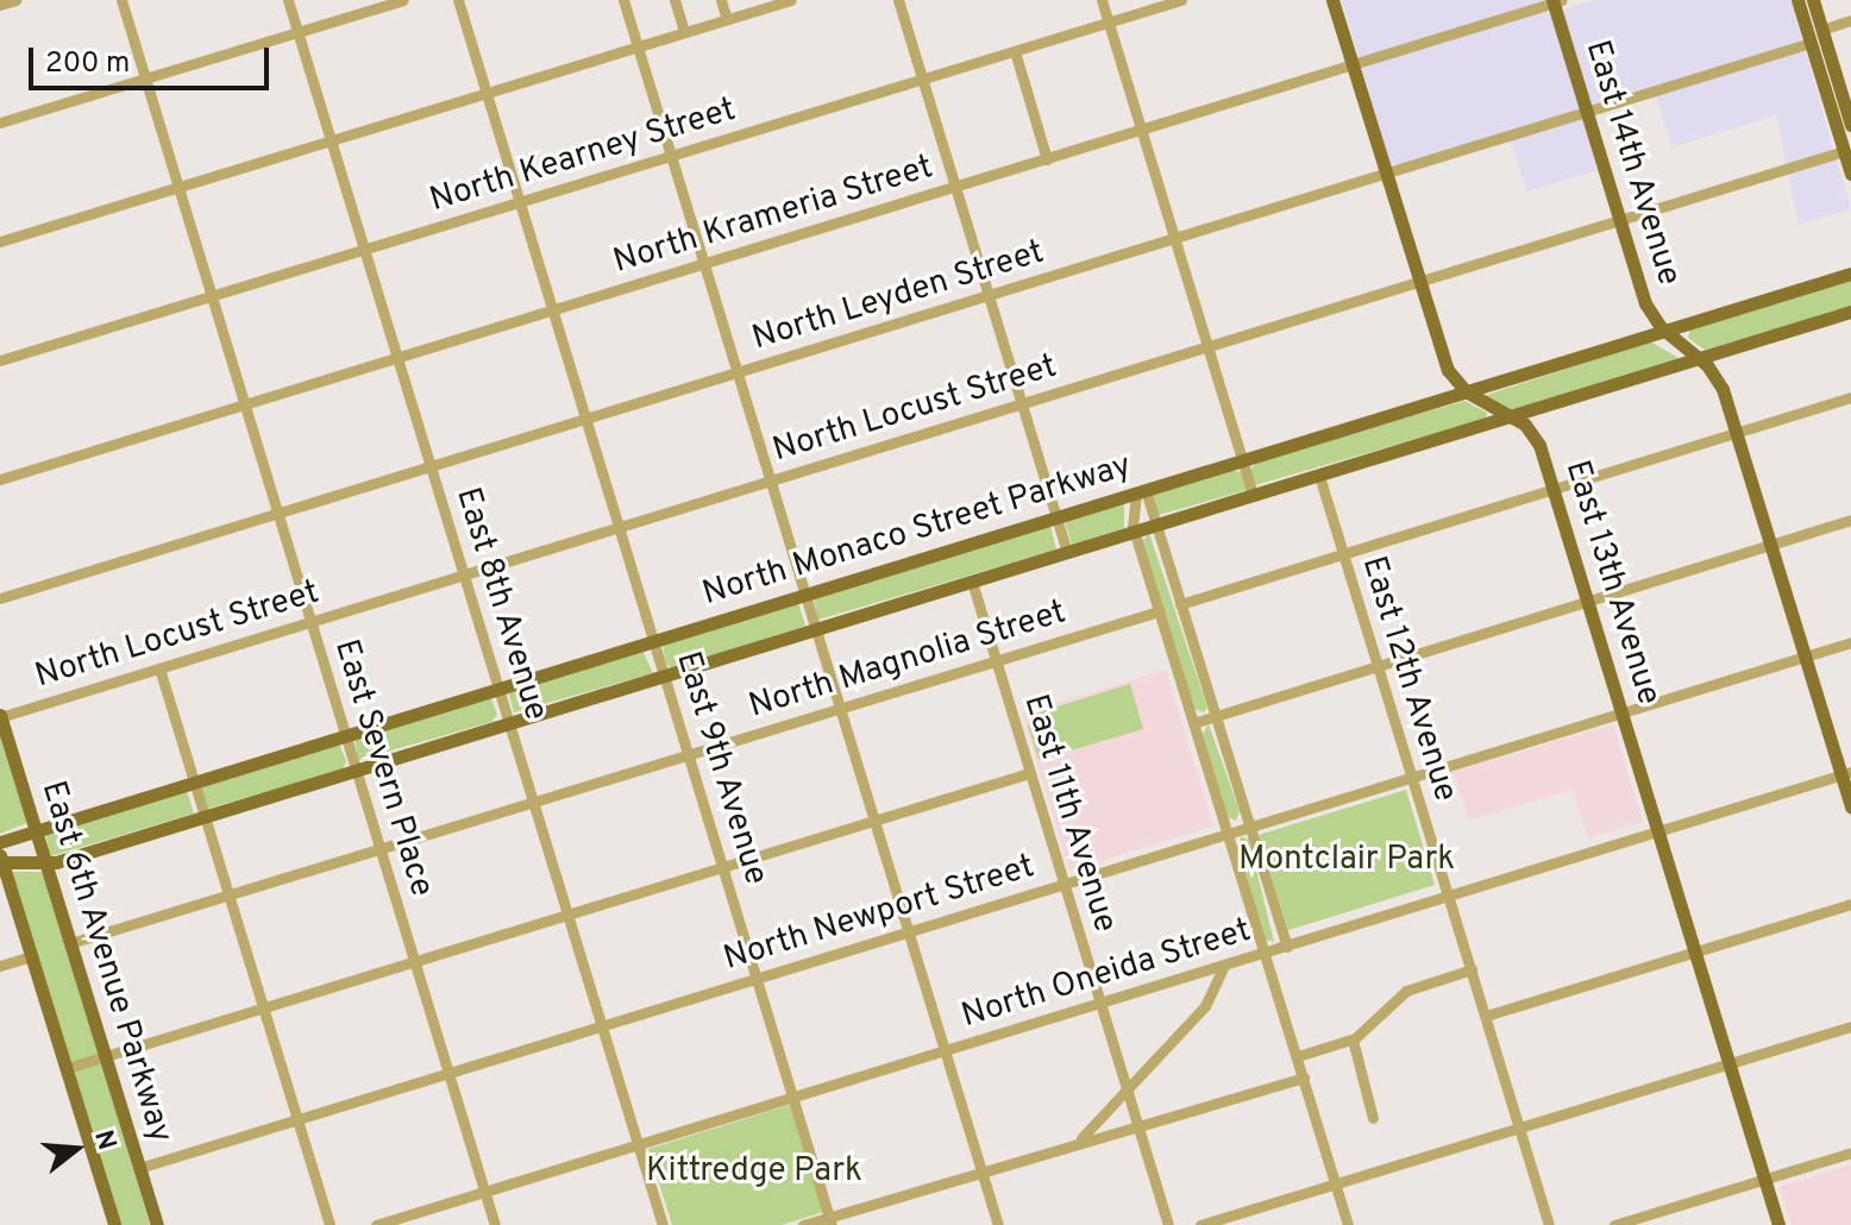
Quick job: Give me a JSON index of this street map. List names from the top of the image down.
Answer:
{
  "streets": {
    "main road": [
      "East 14th Avenue",
      "North Monaco Street Parkway",
      "East 13th Avenue",
      "East 6th Avenue Parkway"
    ],
    "street": [
      "North Kearney Street",
      "North Krameria Street",
      "North Leyden Street",
      "North Locust Street",
      "East 8th Avenue",
      "North Magnolia Street",
      "East 12th Avenue",
      "East Severn Place",
      "East 9th Avenue",
      "East 11th Avenue",
      "North Newport Street",
      "North Oneida Street"
    ]
  },
  "crossings": [
    ["North Kearney Street", "East 8th Avenue"],
    ["North Kearney Street", "East Severn Place"],
    ["North Kearney Street", "East 9th Avenue"],
    ["East 14th Avenue", "North Krameria Street"],
    ["East 14th Avenue", "North Leyden Street"],
    ["East 14th Avenue", "North Locust Street"],
    ["East 14th Avenue", "North Monaco Street Parkway"],
    ["East 14th Avenue", "North Newport Street"],
    ["East 14th Avenue", "North Oneida Street"],
    ["North Krameria Street", "East 8th Avenue"],
    ["North Krameria Street", "East Severn Place"],
    ["North Krameria Street", "East 9th Avenue"],
    ["North Leyden Street", "East 8th Avenue"],
    ["North Leyden Street", "East Severn Place"],
    ["North Leyden Street", "East 9th Avenue"],
    ["North Locust Street", "East 8th Avenue"],
    ["North Locust Street", "East Severn Place"],
    ["North Locust Street", "East 9th Avenue"],
    ["North Locust Street", "East 6th Avenue Parkway"],
    ["North Monaco Street Parkway", "East 13th Avenue"],
    ["North Monaco Street Parkway", "East 8th Avenue"],
    ["North Monaco Street Parkway", "East 12th Avenue"],
    ["North Monaco Street Parkway", "East Severn Place"],
    ["North Monaco Street Parkway", "East 9th Avenue"],
    ["North Monaco Street Parkway", "East 11th Avenue"],
    ["North Monaco Street Parkway", "East 6th Avenue Parkway"],
    ["East 13th Avenue", "North Newport Street"],
    ["East 13th Avenue", "North Oneida Street"],
    ["East 8th Avenue", "North Magnolia Street"],
    ["East 8th Avenue", "North Newport Street"],
    ["East 8th Avenue", "North Oneida Street"],
    ["North Magnolia Street", "East Severn Place"],
    ["North Magnolia Street", "East 9th Avenue"],
    ["North Magnolia Street", "East 11th Avenue"],
    ["North Magnolia Street", "East 6th Avenue Parkway"],
    ["East 12th Avenue", "North Newport Street"],
    ["East 12th Avenue", "North Oneida Street"],
    ["East Severn Place", "North Newport Street"],
    ["East Severn Place", "North Oneida Street"],
    ["East 9th Avenue", "North Newport Street"],
    ["East 9th Avenue", "North Oneida Street"],
    ["East 11th Avenue", "North Newport Street"],
    ["East 11th Avenue", "North Oneida Street"],
    ["North Newport Street", "East 6th Avenue Parkway"]
  ],
  "parks": ["Montclair Park", "Kittredge Park"],
  "scale_bar": "200 m",
  "north": "right"
}
